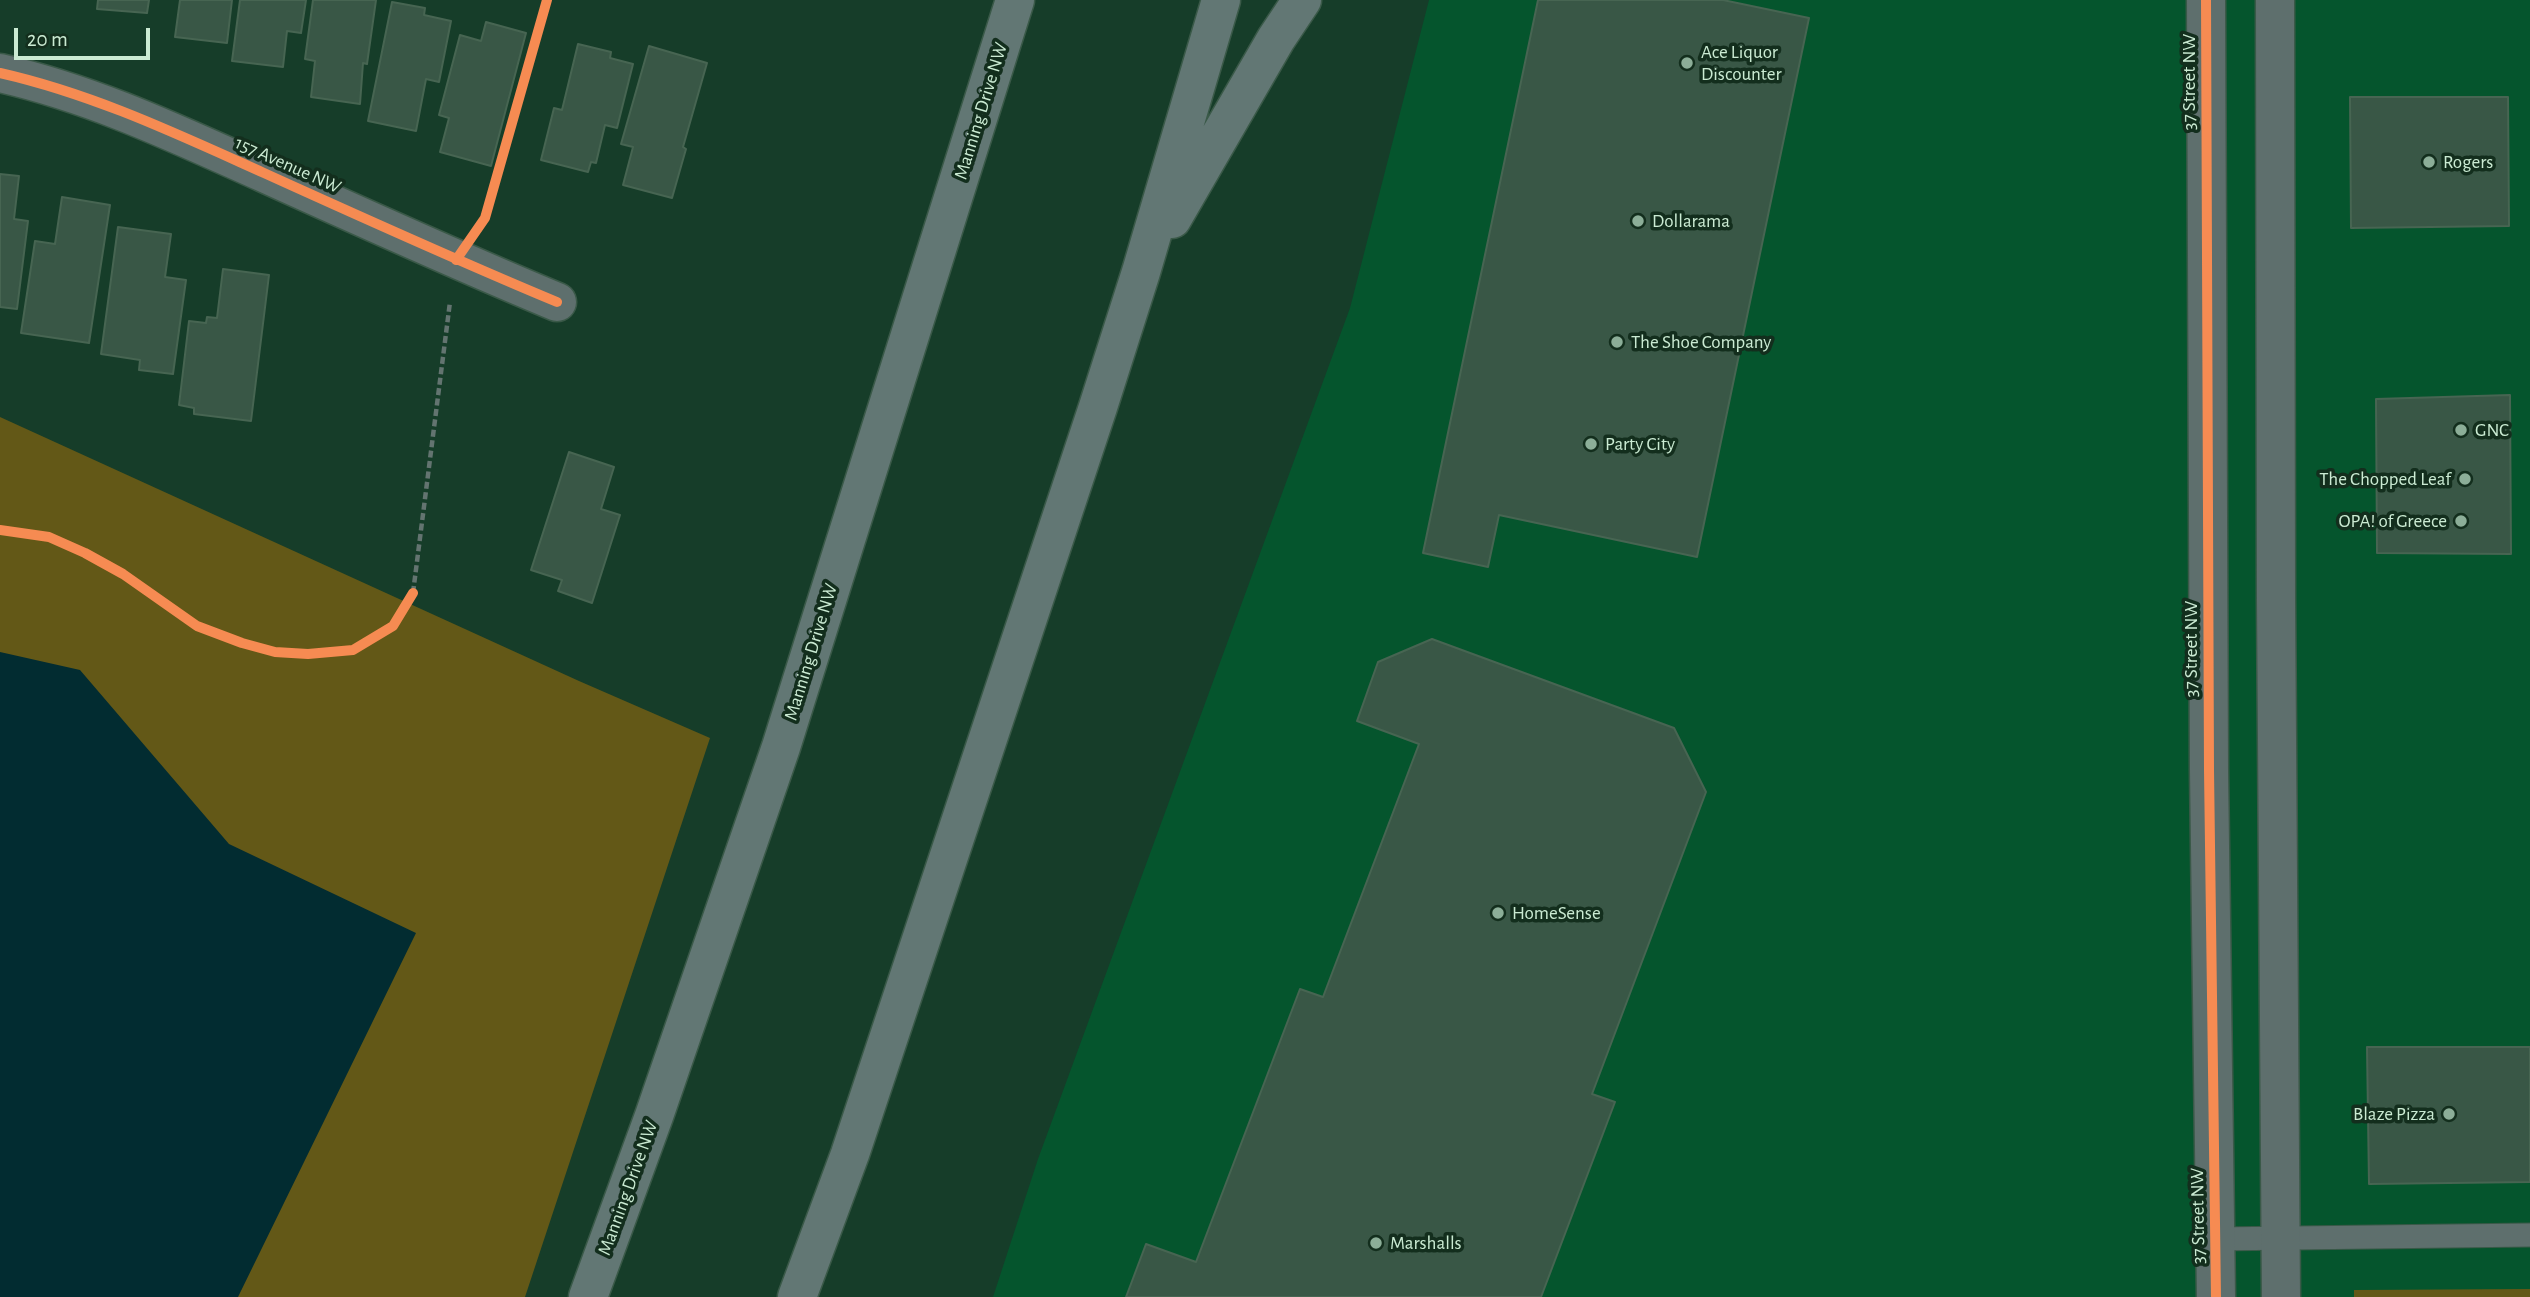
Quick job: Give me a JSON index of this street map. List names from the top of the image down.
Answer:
{
  "streets": {
    "main road": ["Manning Drive NW"],
    "street": ["37 Street NW", "157 Avenue NW"]
  },
  "places": [
    "Ace Liquor Discounter",
    "Rogers",
    "Dollarama",
    "The Shoe Company",
    "GNC",
    "Party City",
    "The Chopped Leaf",
    "OPA! of Greece",
    "HomeSense",
    "Blaze Pizza",
    "Marshalls"
  ],
  "scale_bar": "20 m"
}
